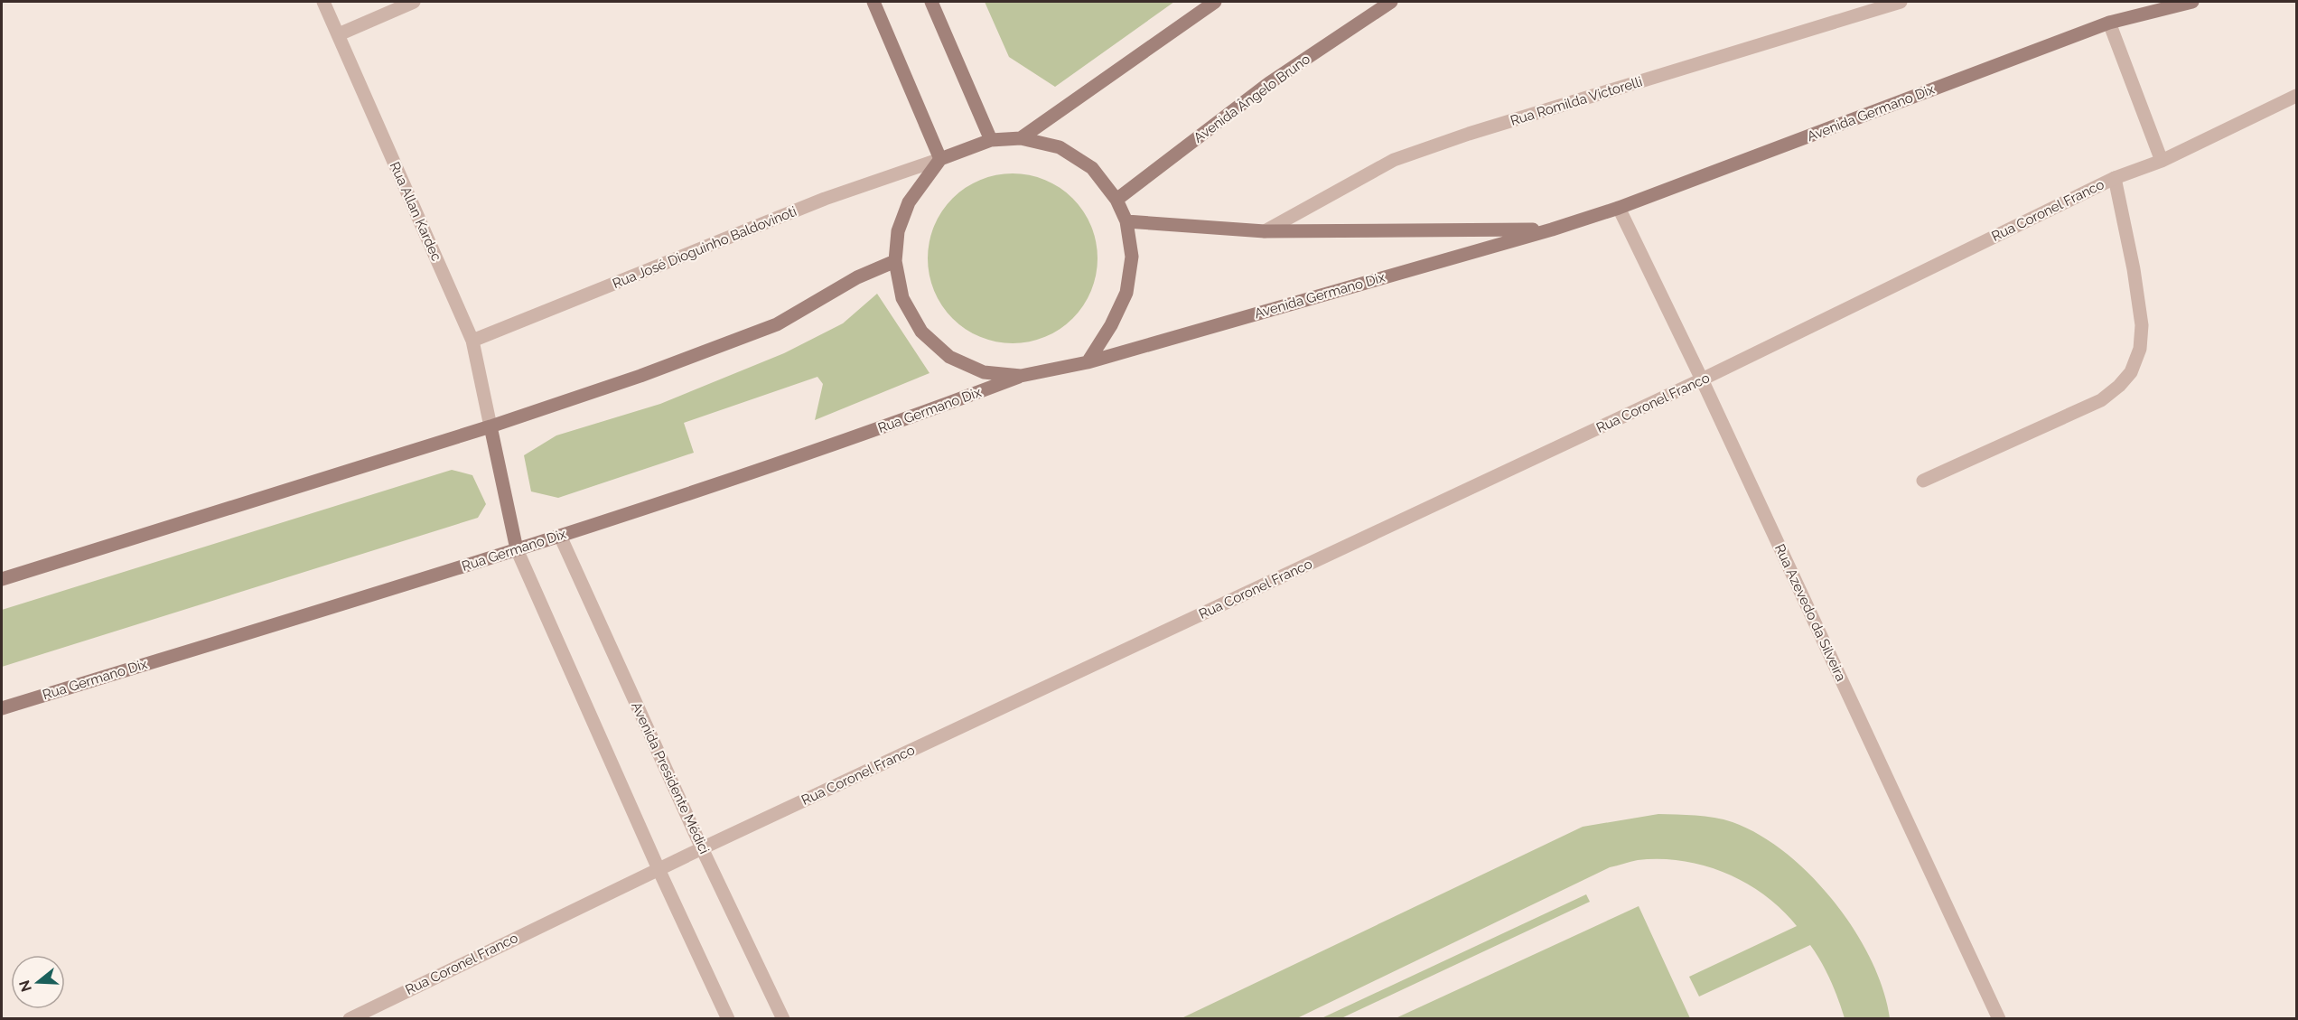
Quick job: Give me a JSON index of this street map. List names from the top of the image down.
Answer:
{
  "streets": {
    "main road": ["Avenida Ângelo Bruno", "Avenida Germano Dix", "Rua Germano Dix"],
    "street": [
      "Rua Romilda Victorelli",
      "Rua Coronel Franco",
      "Rua Allan Kardec",
      "Rua José Dioguinho Baldovinoti",
      "Rua Azevedo da Silveira",
      "Avenida Presidente Médici"
    ]
  },
  "crossings": [
    ["Rua Romilda Victorelli", "Avenida Germano Dix"],
    ["Avenida Germano Dix", "Rua Germano Dix"],
    ["Avenida Germano Dix", "Rua Azevedo da Silveira"],
    ["Rua Coronel Franco", "Rua Azevedo da Silveira"],
    ["Rua Coronel Franco", "Avenida Presidente Médici"],
    ["Rua Allan Kardec", "Rua José Dioguinho Baldovinoti"],
    ["Rua Germano Dix", "Avenida Presidente Médici"]
  ],
  "north": "left"
}
